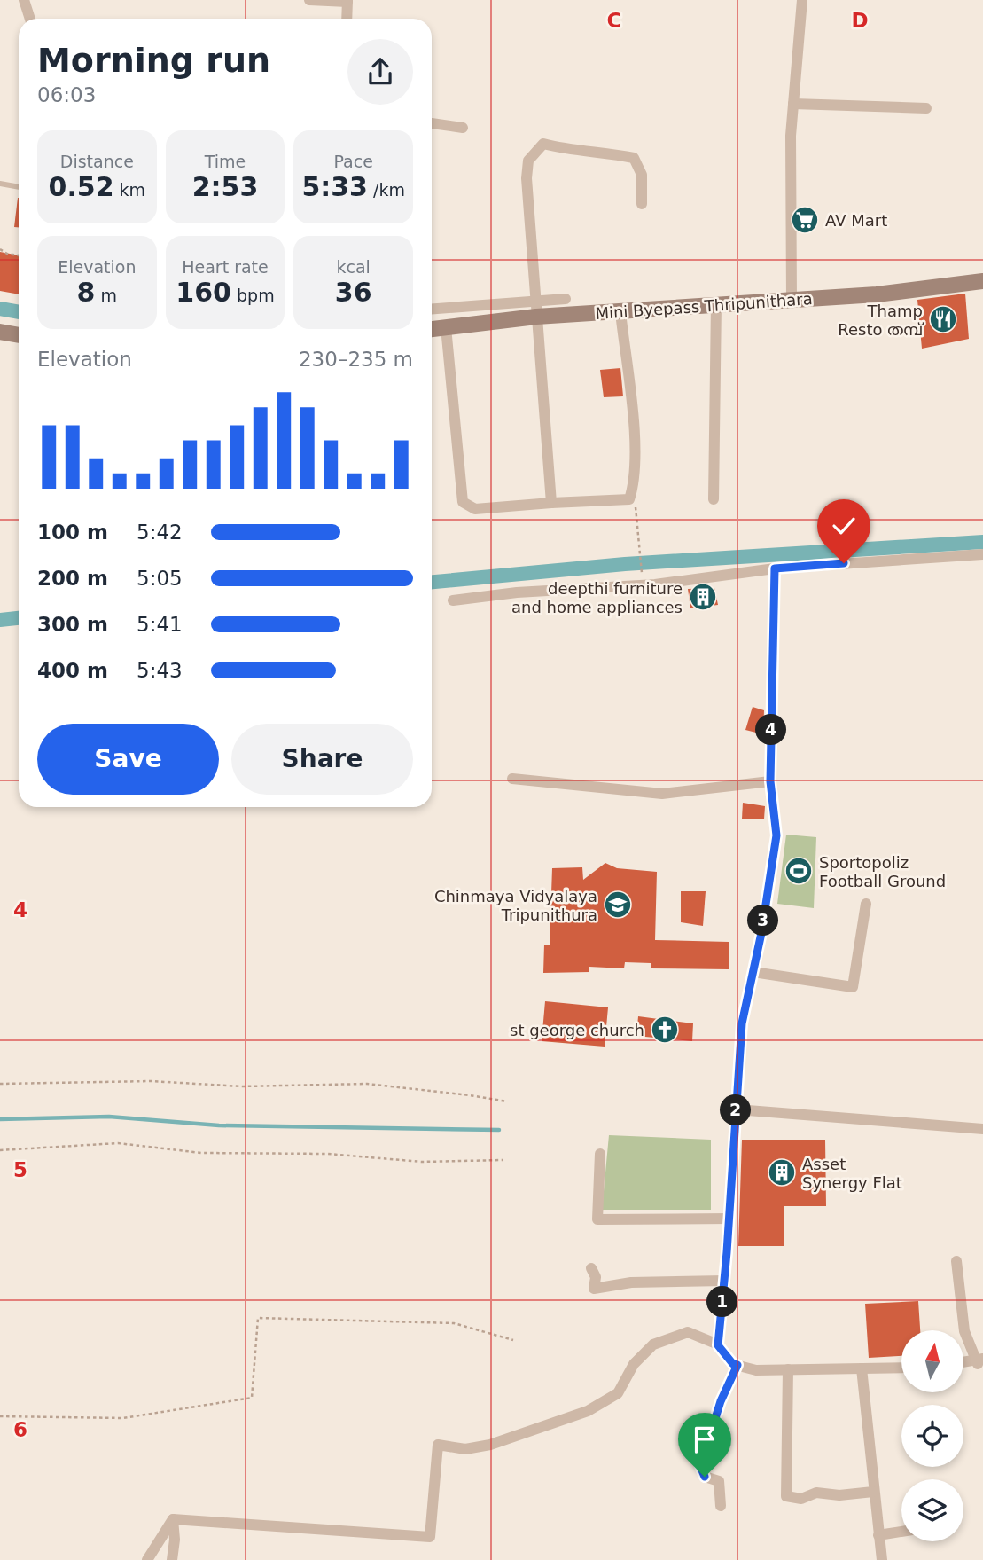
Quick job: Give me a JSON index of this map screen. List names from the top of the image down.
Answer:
{
  "streets": {
    "main road": ["Mini Byepass Thripunithara"]
  },
  "places": {
    "supermarket": ["AV Mart"],
    "restaurant": ["Thamp Resto തമ്പ്"],
    "building": ["deepthi furniture and home appliances", "Asset Synergy Flat"],
    "sports": ["Sportopoliz Football Ground"],
    "school or university": ["Chinmaya Vidyalaya Tripunithura"],
    "church": ["st george church"]
  },
  "north": "top",
  "page": {
    "heading": ["Morning run", "06:03"],
    "stats": [
      ["Distance", "0.52 km"],
      ["Time", "2:53"],
      ["Pace", "5:33 /km"],
      ["Elevation", "8 m"],
      ["Heart rate", "160 bpm"],
      ["kcal", "36"]
    ],
    "chart": ["Elevation", "230–235 m"],
    "list": [
      {
        "name": "100 m",
        "note": "5:42"
      },
      {
        "name": "200 m",
        "note": "5:05"
      },
      {
        "name": "300 m",
        "note": "5:41"
      },
      {
        "name": "400 m",
        "note": "5:43"
      }
    ],
    "buttons": ["Save", "Share"],
    "pins": [
      "4",
      "3",
      "2",
      "1"
    ]
  },
  "grid": {
    "columns": ["C", "D"],
    "rows": ["4", "5", "6"]
  }
}
